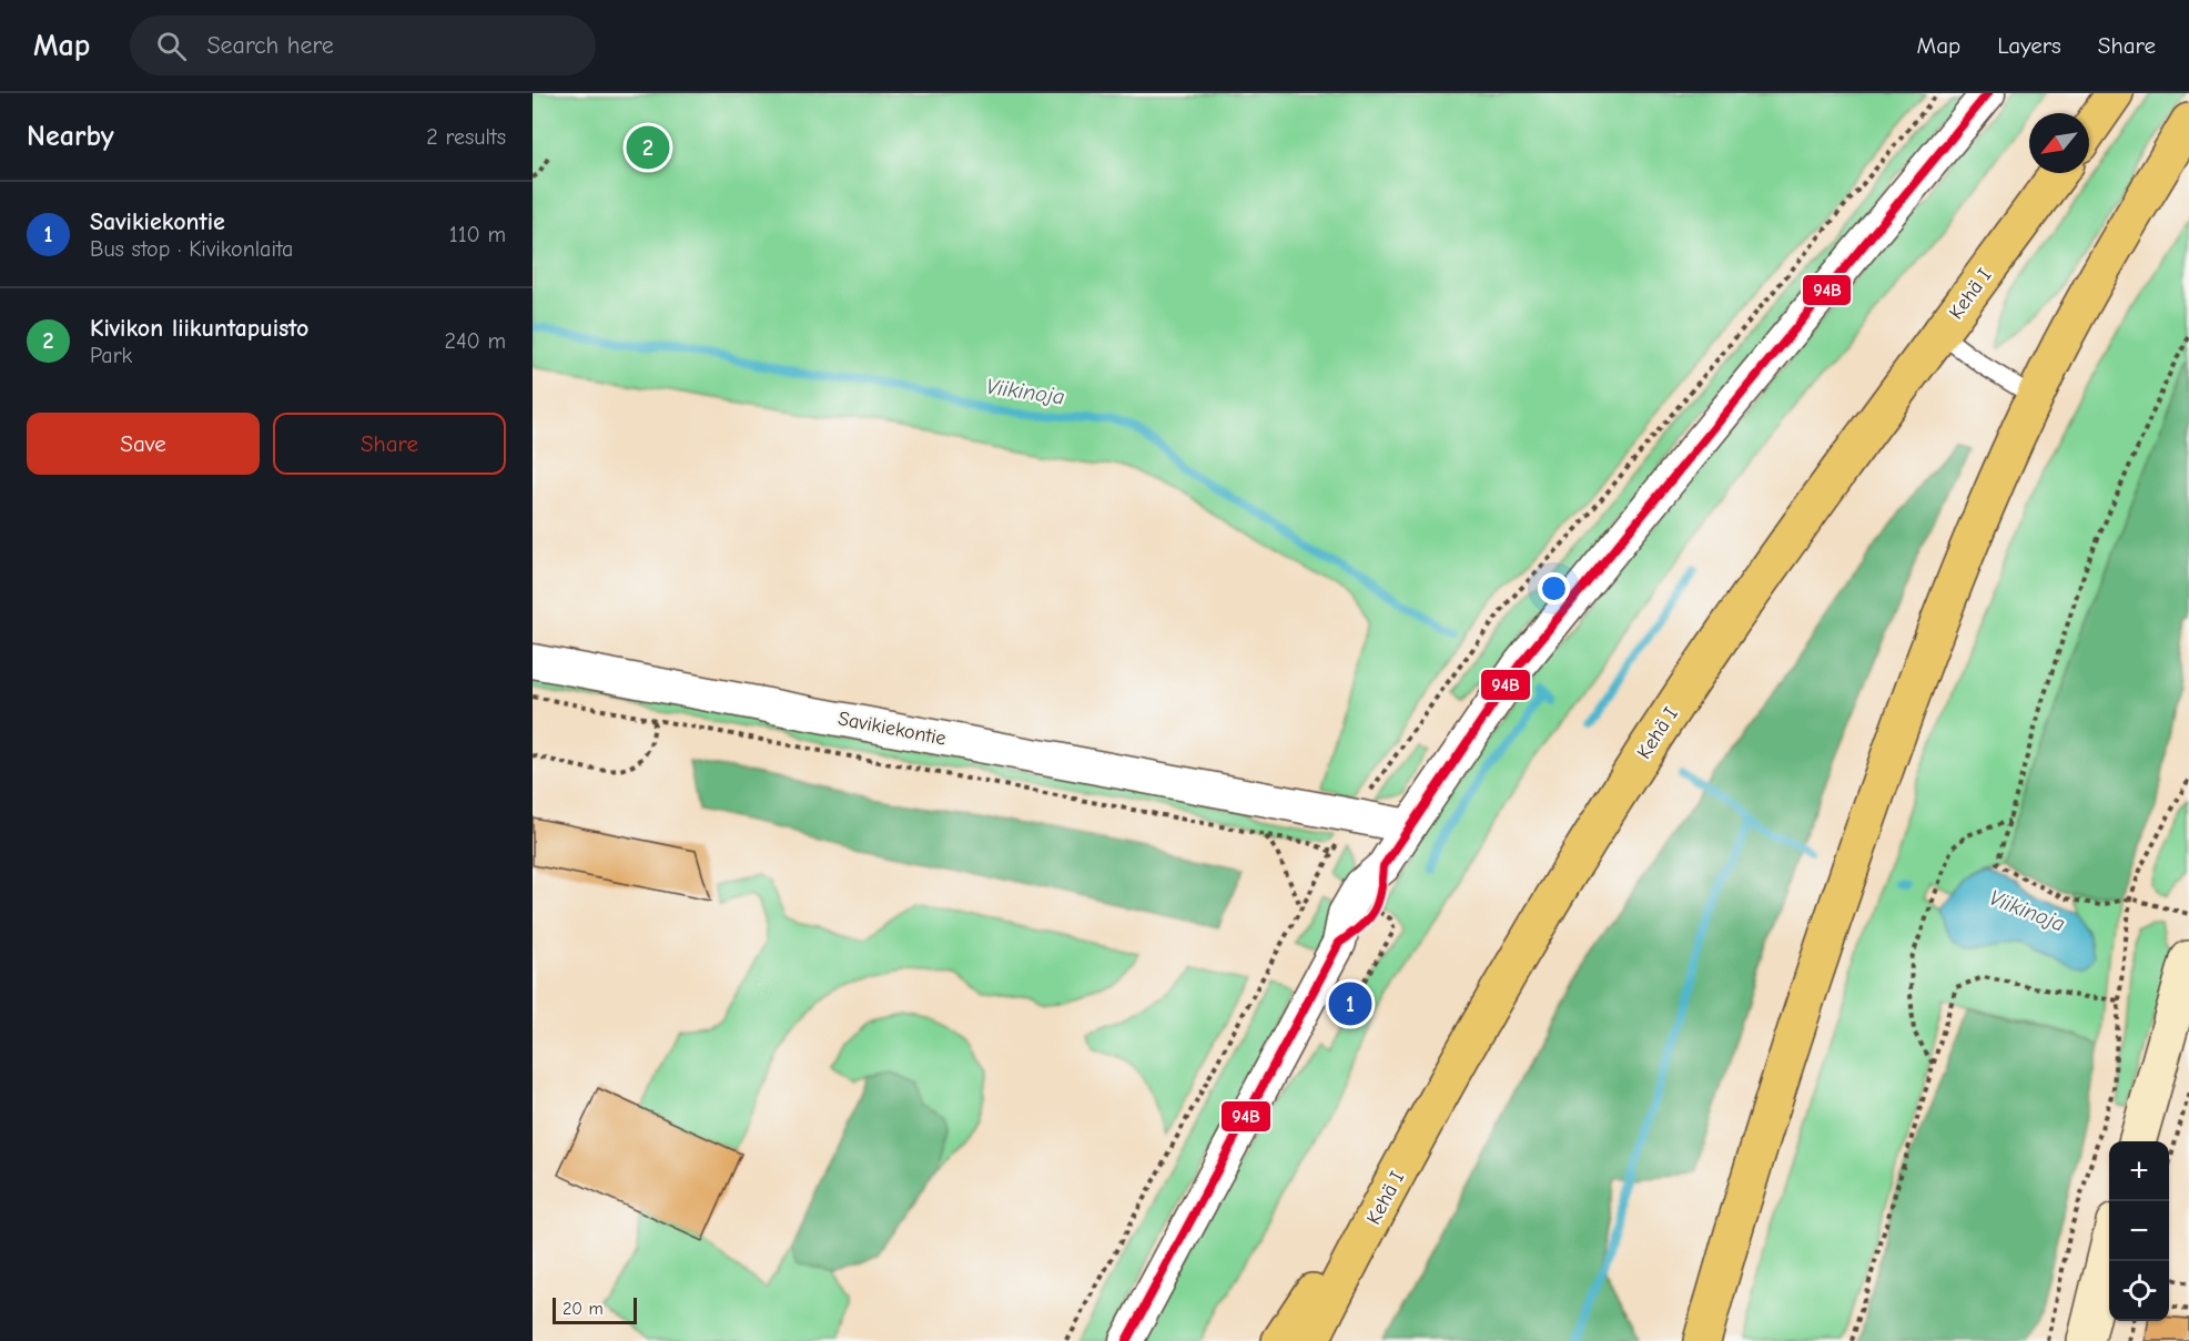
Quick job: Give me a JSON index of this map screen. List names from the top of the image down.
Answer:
{
  "streets": {
    "highway": ["Kehä I"],
    "street": ["Savikiekontie"]
  },
  "water": ["Viikinoja"],
  "lines": ["transit line 94B"],
  "scale_bar": "20 m",
  "north": "bottom left",
  "page": {
    "header": "Map",
    "search": "Search here",
    "nav": ["Map", "Layers", "Share"],
    "heading": ["Nearby", "2 results"],
    "pins": ["2", "1"],
    "list": [
      {
        "mark": "1",
        "name": "Savikiekontie",
        "note": "Bus stop · Kivikonlaita",
        "value": "110 m"
      },
      {
        "mark": "2",
        "name": "Kivikon liikuntapuisto",
        "note": "Park",
        "value": "240 m"
      }
    ],
    "buttons": ["Save", "Share"],
    "map_buttons": ["+", "−"],
    "scale": "20 m"
  }
}
